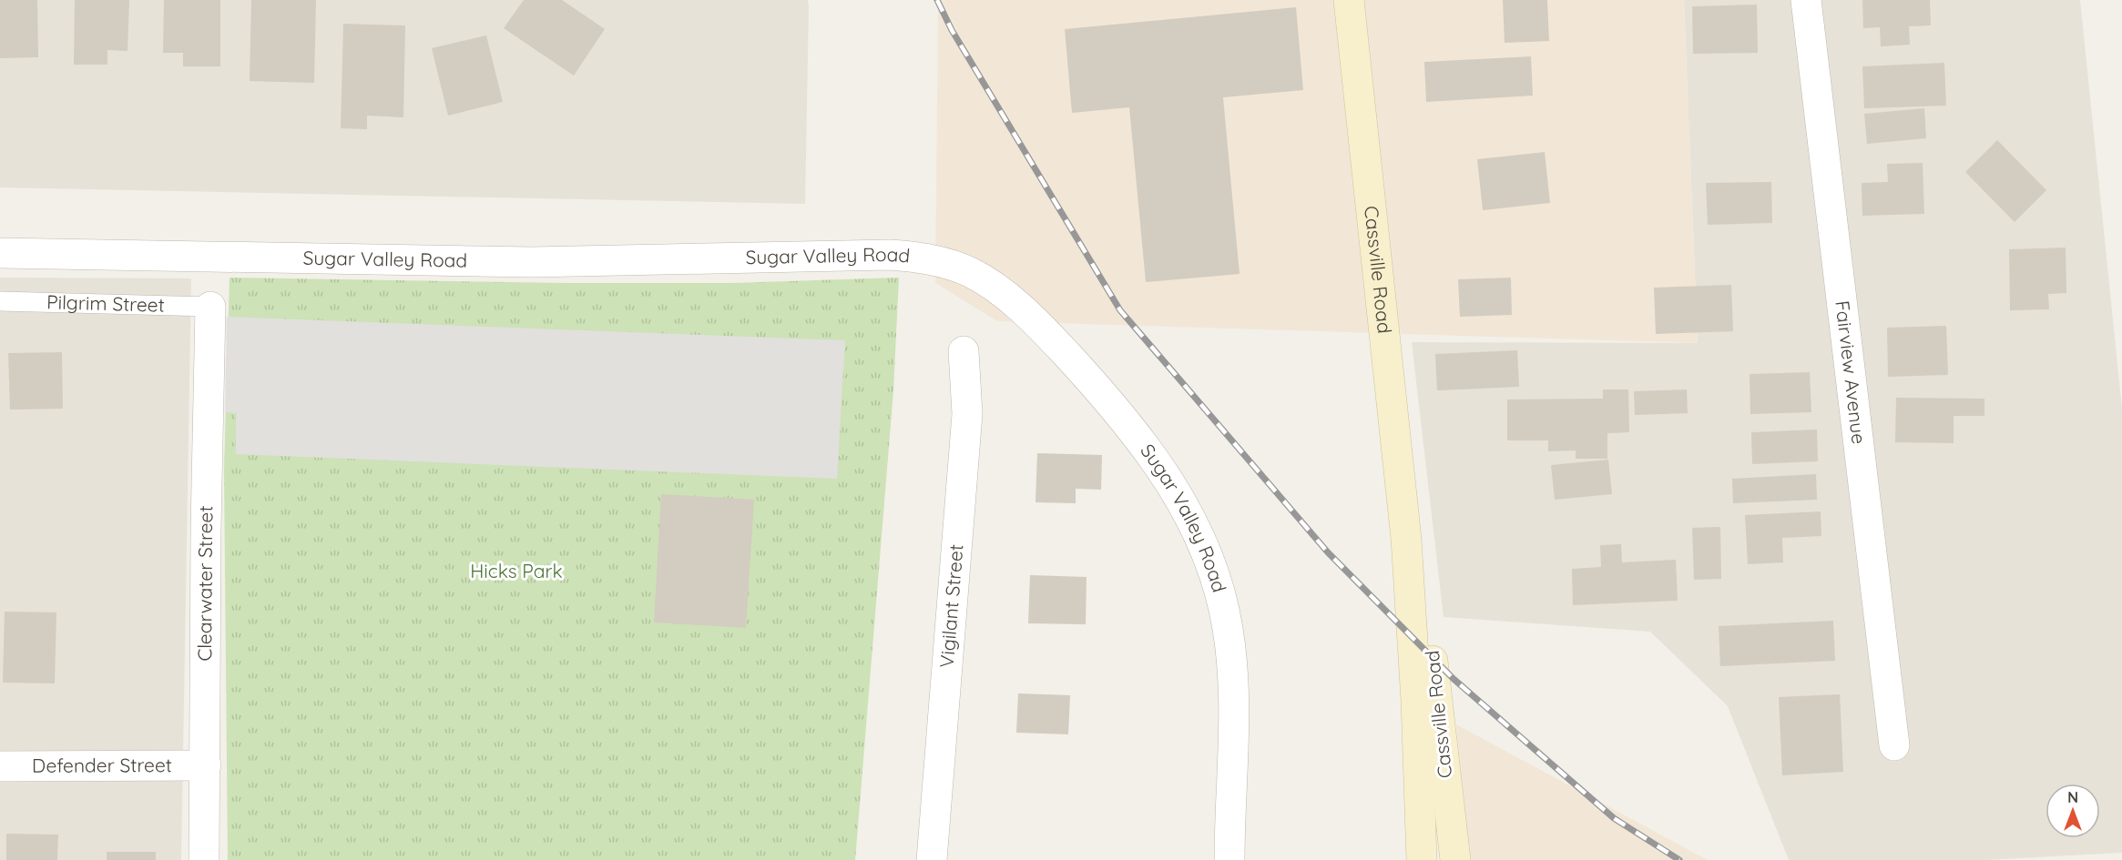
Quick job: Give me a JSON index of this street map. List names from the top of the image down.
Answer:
{
  "streets": {
    "main road": ["Cassville Road"],
    "street": [
      "Sugar Valley Road",
      "Fairview Avenue",
      "Clearwater Street",
      "Vigilant Street",
      "Defender Street"
    ],
    "lane": ["Pilgrim Street"]
  },
  "crossings": [
    ["Pilgrim Street", "Clearwater Street"],
    ["Clearwater Street", "Defender Street"]
  ],
  "parks": ["Hicks Park"],
  "north": "top"
}
